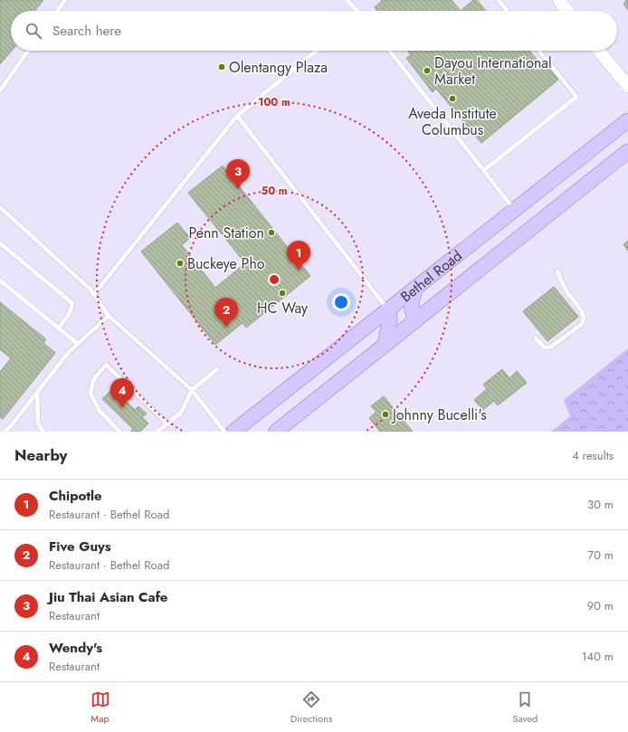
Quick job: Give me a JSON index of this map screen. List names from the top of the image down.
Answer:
{
  "streets": {
    "main road": ["Bethel Road"]
  },
  "places": [
    "Olentangy Plaza",
    "Dayou International Market",
    "Aveda Institute Columbus",
    "Penn Station",
    "Buckeye Pho",
    "HC Way",
    "Johnny Bucelli's"
  ],
  "page": {
    "search": "Search here",
    "pins": [
      "3",
      "1",
      "2",
      "4"
    ],
    "heading": ["Nearby", "4 results"],
    "list": [
      {
        "mark": "1",
        "name": "Chipotle",
        "note": "Restaurant · Bethel Road",
        "value": "30 m"
      },
      {
        "mark": "2",
        "name": "Five Guys",
        "note": "Restaurant · Bethel Road",
        "value": "70 m"
      },
      {
        "mark": "3",
        "name": "Jiu Thai Asian Cafe",
        "note": "Restaurant",
        "value": "90 m"
      },
      {
        "mark": "4",
        "name": "Wendy's",
        "note": "Restaurant",
        "value": "140 m"
      }
    ],
    "nav": ["Map", "Directions", "Saved"]
  },
  "rings": ["100 m", "50 m"]
}
